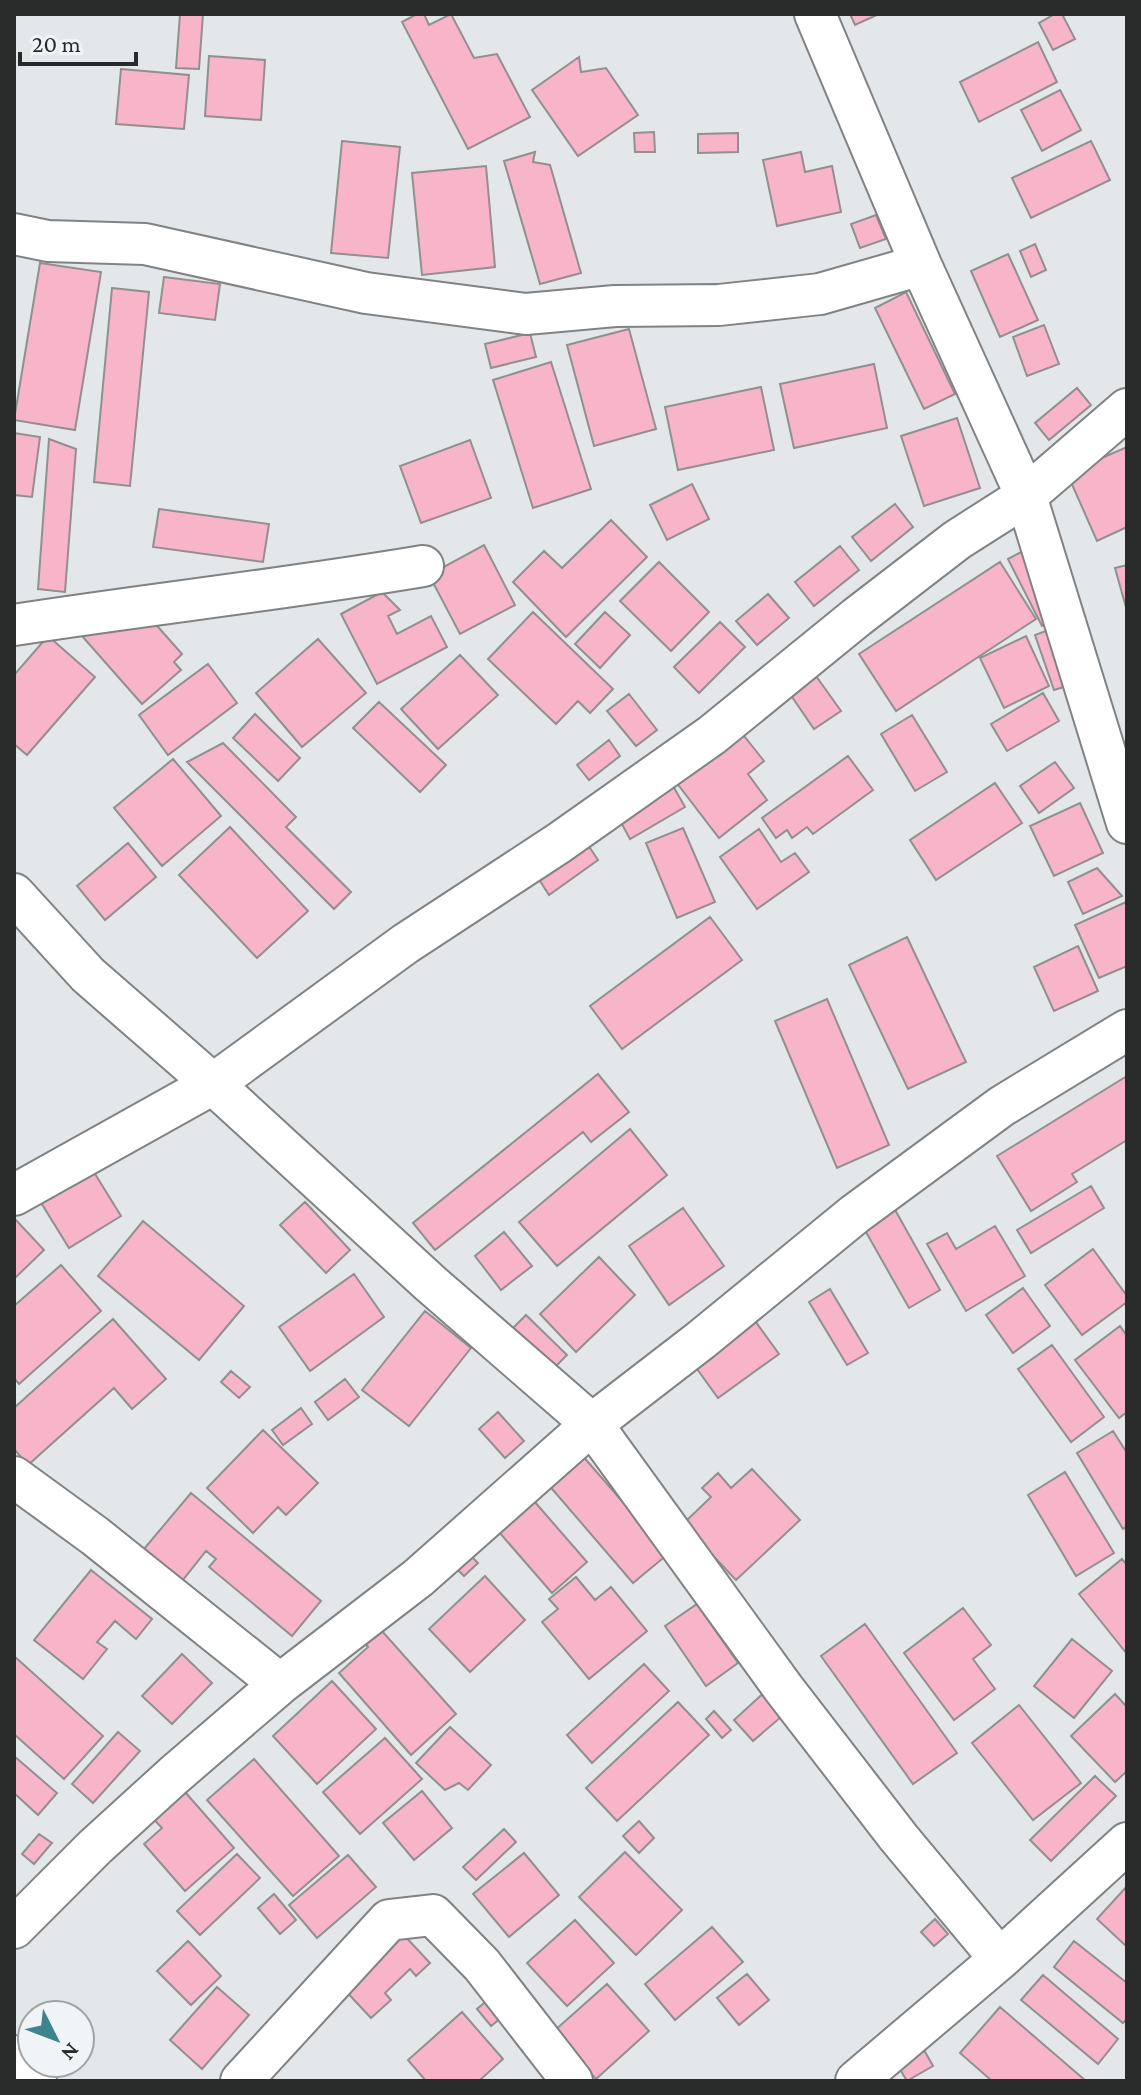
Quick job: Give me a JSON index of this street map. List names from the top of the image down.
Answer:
{
  "scale_bar": "20 m",
  "north": "bottom right"
}
